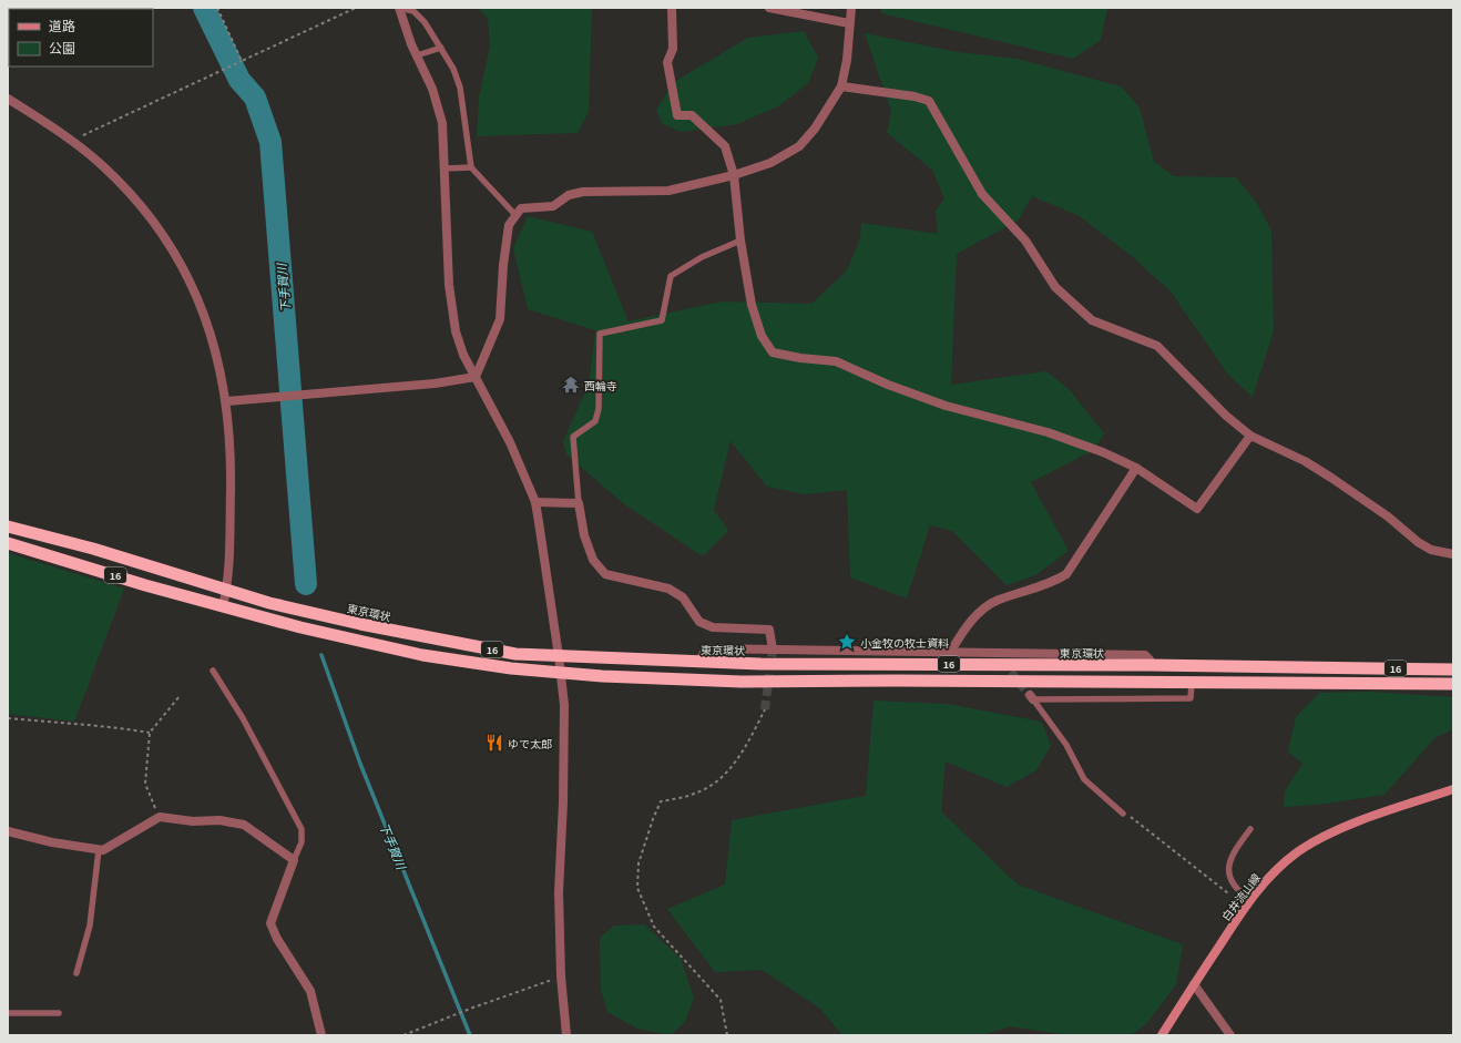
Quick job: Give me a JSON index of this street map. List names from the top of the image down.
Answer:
{
  "streets": {
    "highway": ["16", "東京環状"],
    "main road": ["白井流山線"]
  },
  "water": ["下手賀川"],
  "places": {
    "temple": ["西輪寺"],
    "place": ["小金牧の牧士資料"],
    "restaurant": ["ゆで太郎"]
  },
  "legend": ["道路", "公園"]
}
